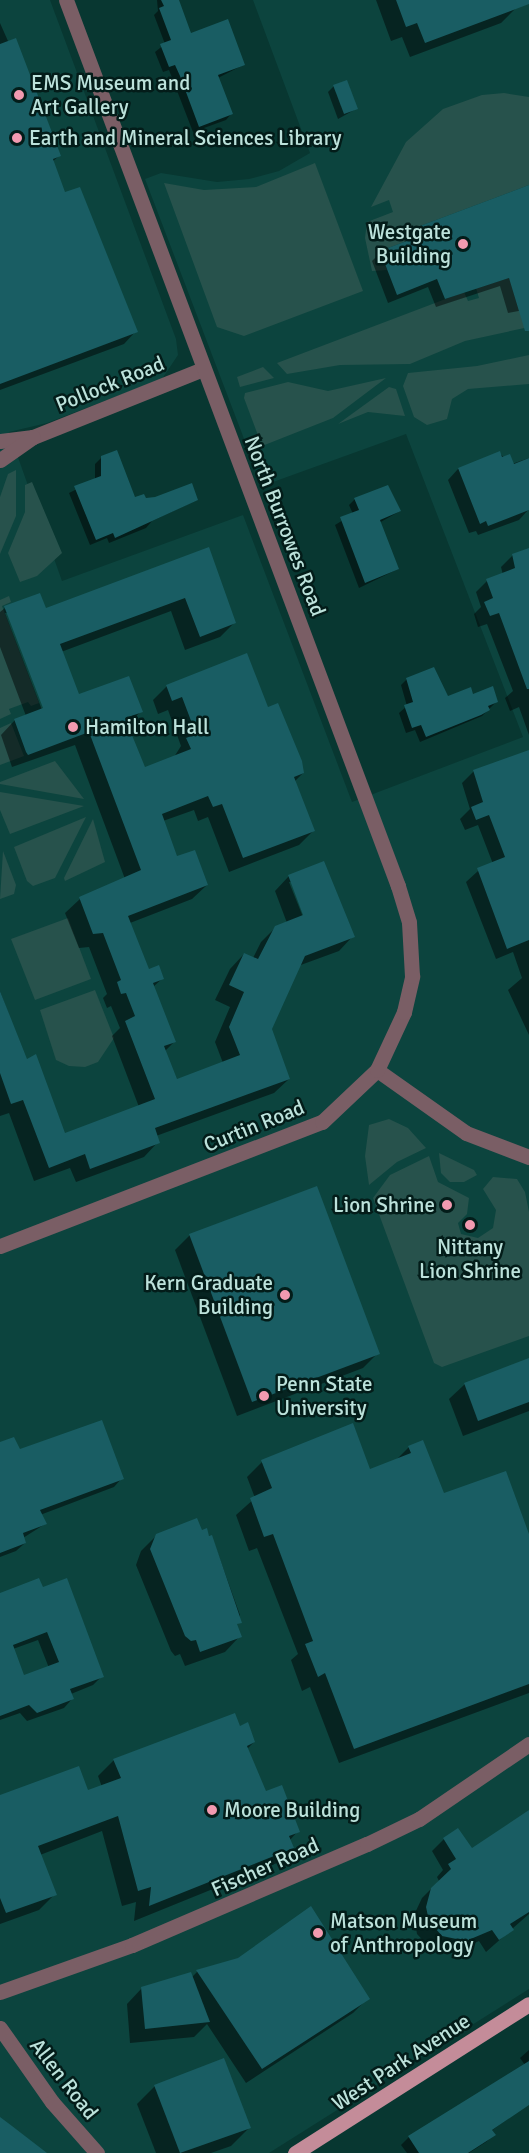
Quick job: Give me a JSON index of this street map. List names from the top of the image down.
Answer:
{
  "streets": {
    "main road": ["West Park Avenue"],
    "street": [
      "Pollock Road",
      "North Burrowes Road",
      "Curtin Road",
      "Fischer Road",
      "Allen Road"
    ]
  },
  "crossings": [
    ["Pollock Road", "North Burrowes Road"],
    ["North Burrowes Road", "Curtin Road"]
  ],
  "places": [
    "EMS Museum and Art Gallery",
    "Earth and Mineral Sciences Library",
    "Westgate Building",
    "Hamilton Hall",
    "Lion Shrine",
    "Nittany Lion Shrine",
    "Kern Graduate Building",
    "Penn State University",
    "Moore Building",
    "Matson Museum of Anthropology"
  ]
}
